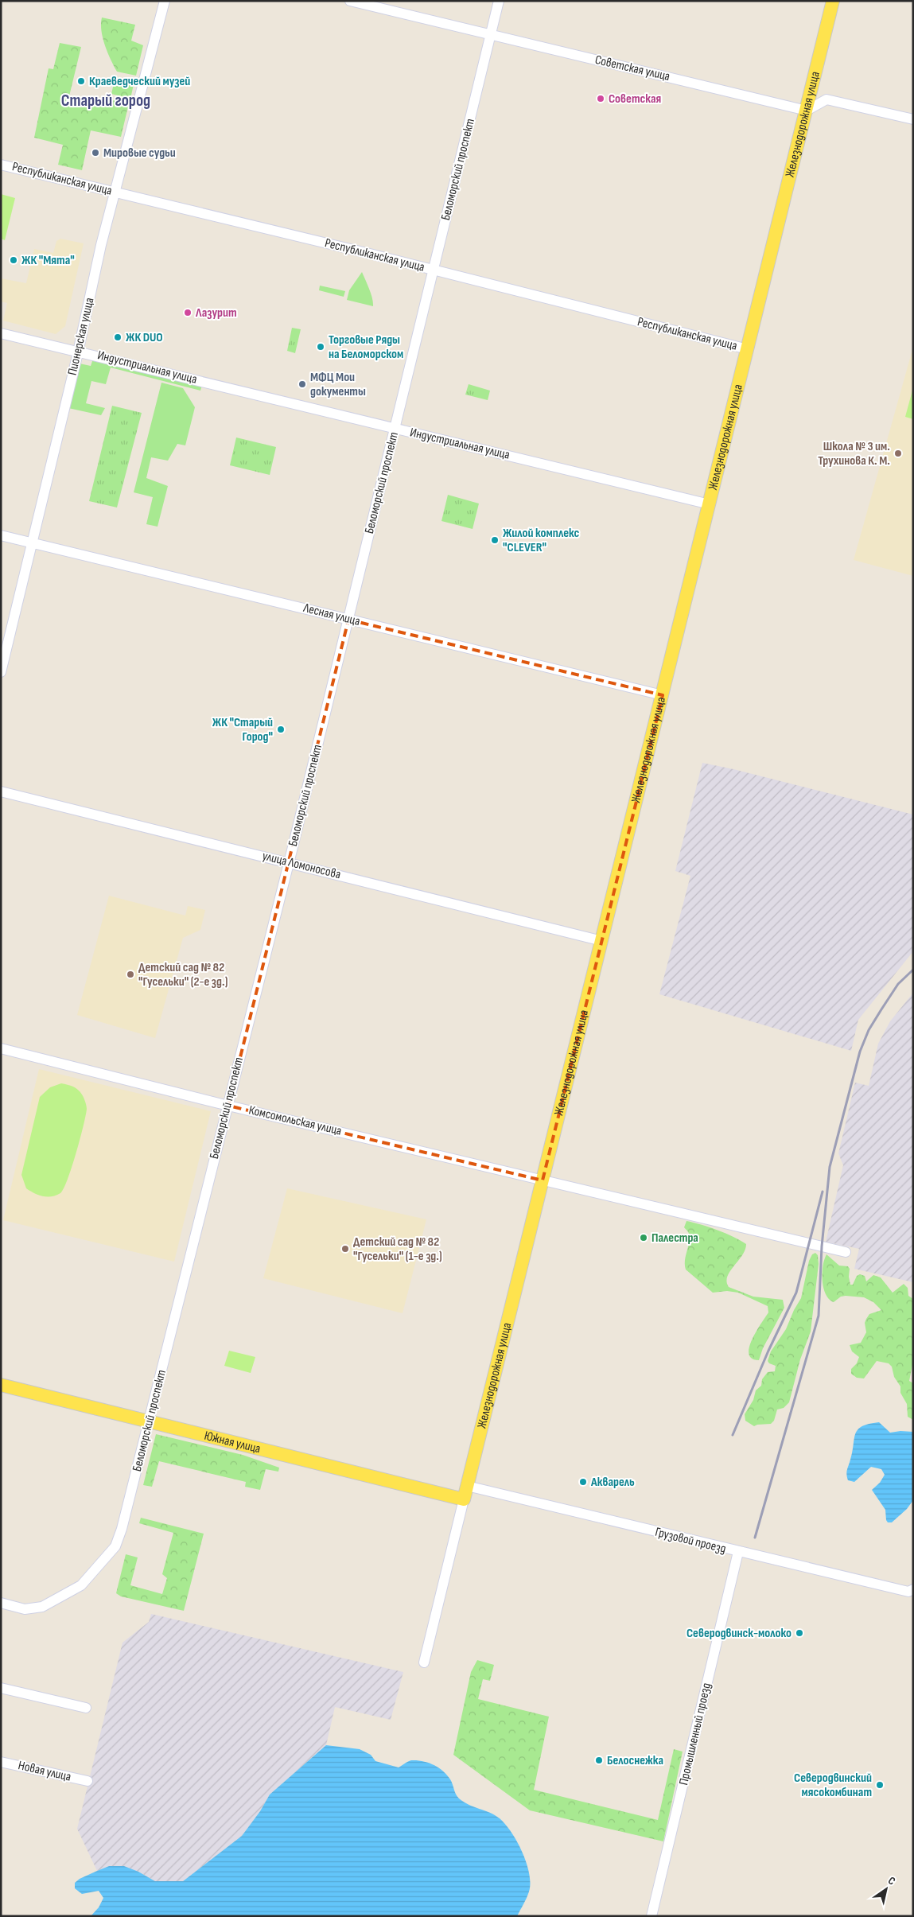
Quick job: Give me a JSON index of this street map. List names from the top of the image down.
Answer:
{
  "streets": {
    "main road": ["Железнодорожная улица", "Южная улица"],
    "street": [
      "Советская улица",
      "Беломорский проспект",
      "Республиканская улица",
      "Пионерская улица",
      "Индустриальная улица",
      "Лесная улица",
      "улица Ломоносова",
      "Комсомольская улица",
      "Грузовой проезд",
      "Промышленный проезд",
      "Новая улица"
    ]
  },
  "crossings": [
    ["Советская улица", "Железнодорожная улица"],
    ["Советская улица", "Беломорский проспект"],
    ["Железнодорожная улица", "Республиканская улица"],
    ["Железнодорожная улица", "Индустриальная улица"],
    ["Железнодорожная улица", "Лесная улица"],
    ["Железнодорожная улица", "улица Ломоносова"],
    ["Железнодорожная улица", "Комсомольская улица"],
    ["Железнодорожная улица", "Южная улица"],
    ["Железнодорожная улица", "Грузовой проезд"],
    ["Беломорский проспект", "Республиканская улица"],
    ["Беломорский проспект", "Индустриальная улица"],
    ["Беломорский проспект", "Лесная улица"],
    ["Беломорский проспект", "улица Ломоносова"],
    ["Беломорский проспект", "Комсомольская улица"],
    ["Беломорский проспект", "Южная улица"],
    ["Республиканская улица", "Пионерская улица"],
    ["Пионерская улица", "Индустриальная улица"],
    ["Пионерская улица", "Лесная улица"],
    ["Грузовой проезд", "Промышленный проезд"]
  ],
  "districts": ["Старый город"],
  "places": [
    "Краеведческий музей",
    "Советская",
    "Мировые судьи",
    "ЖК \"Мята\"",
    "Лазурит",
    "ЖК DUO",
    "Торговые Ряды на Беломорском",
    "МФЦ Мои документы",
    "Школа № 3 им. Трухинова К. М.",
    "Жилой комплекс \"СLEVER\"",
    "ЖК \"Старый Город\"",
    "Детский сад № 82 \"Гусельки\" (2-е зд.)",
    "Палестра",
    "Детский сад № 82 \"Гусельки\" (1-е зд.)",
    "Акварель",
    "Северодвинск-молоко",
    "Белоснежка",
    "Северодвинский мясокомбинат"
  ],
  "north": "top right"
}
